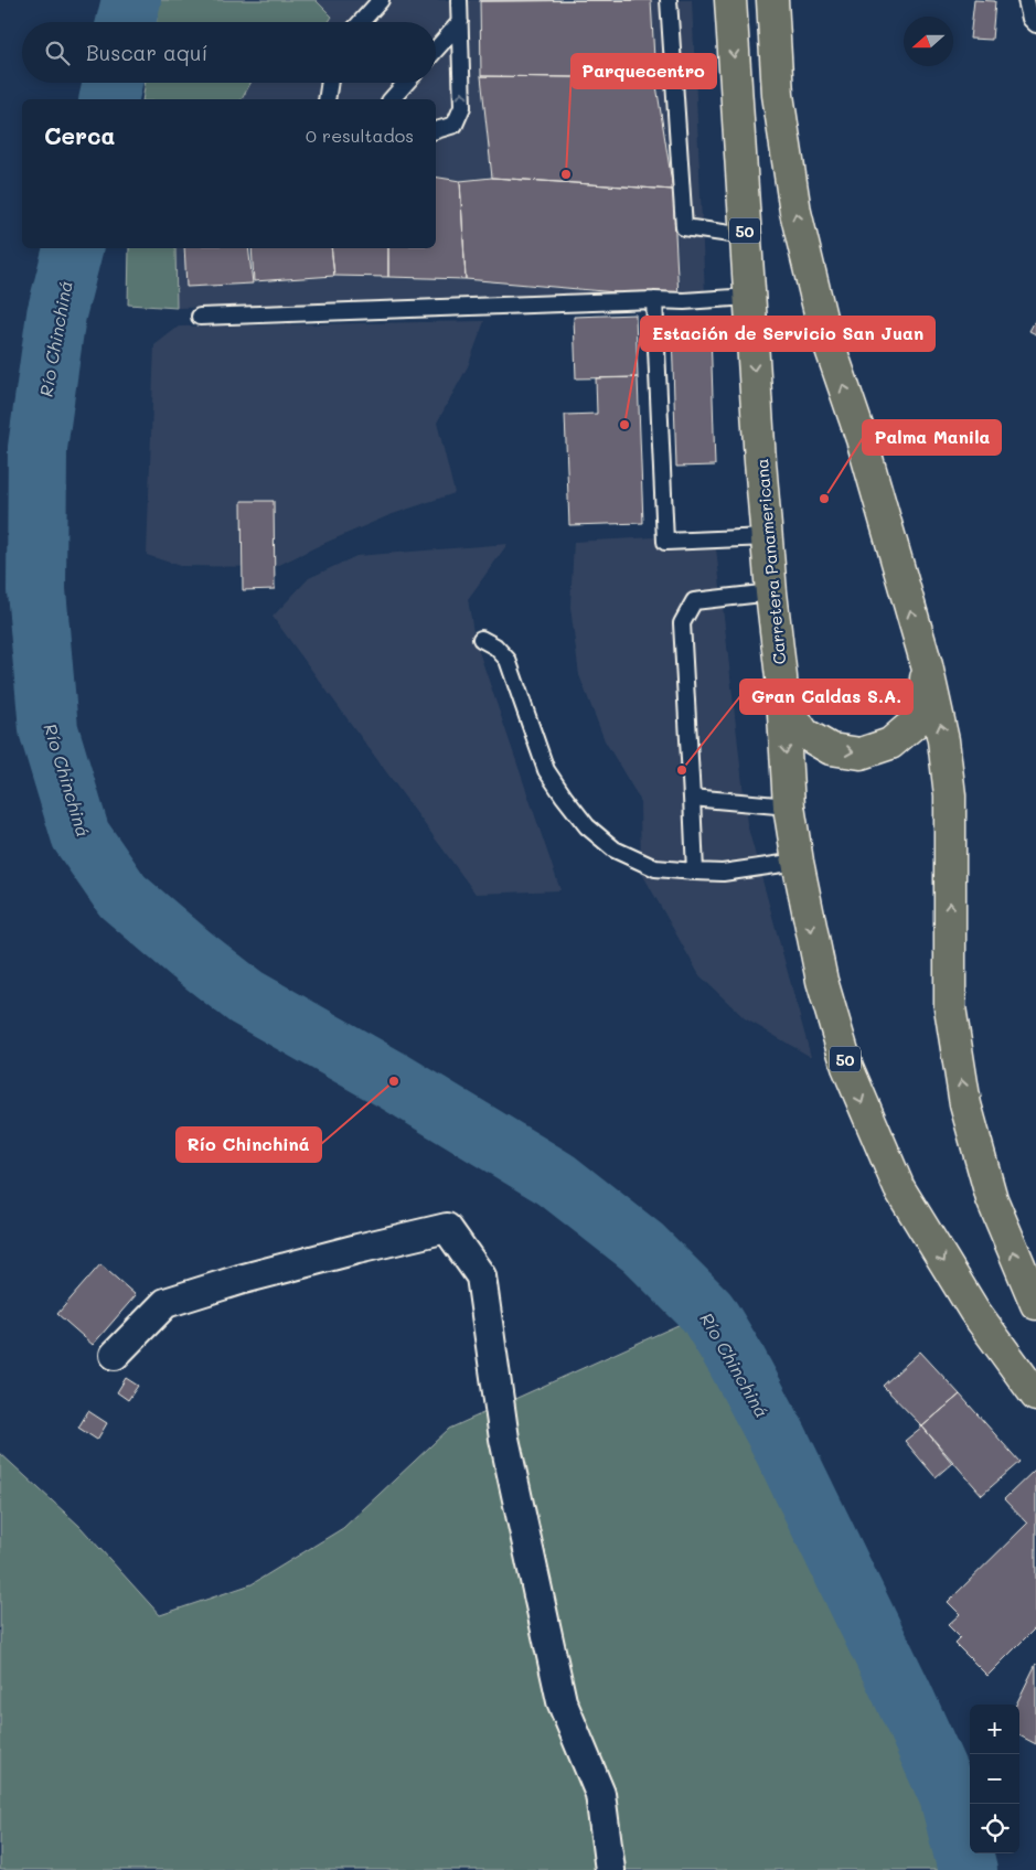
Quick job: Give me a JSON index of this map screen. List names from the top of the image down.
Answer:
{
  "streets": {
    "highway": ["50", "Carretera Panamericana"]
  },
  "water": ["Río Chinchiná"],
  "places": [
    "Parquecentro",
    "Estación de Servicio San Juan",
    "Palma Manila",
    "Gran Caldas S.A.",
    "Río Chinchiná"
  ],
  "north": "left",
  "page": {
    "search": "Buscar aquí",
    "heading": ["Cerca", "0 resultados"],
    "map_buttons": ["+", "−"]
  }
}
